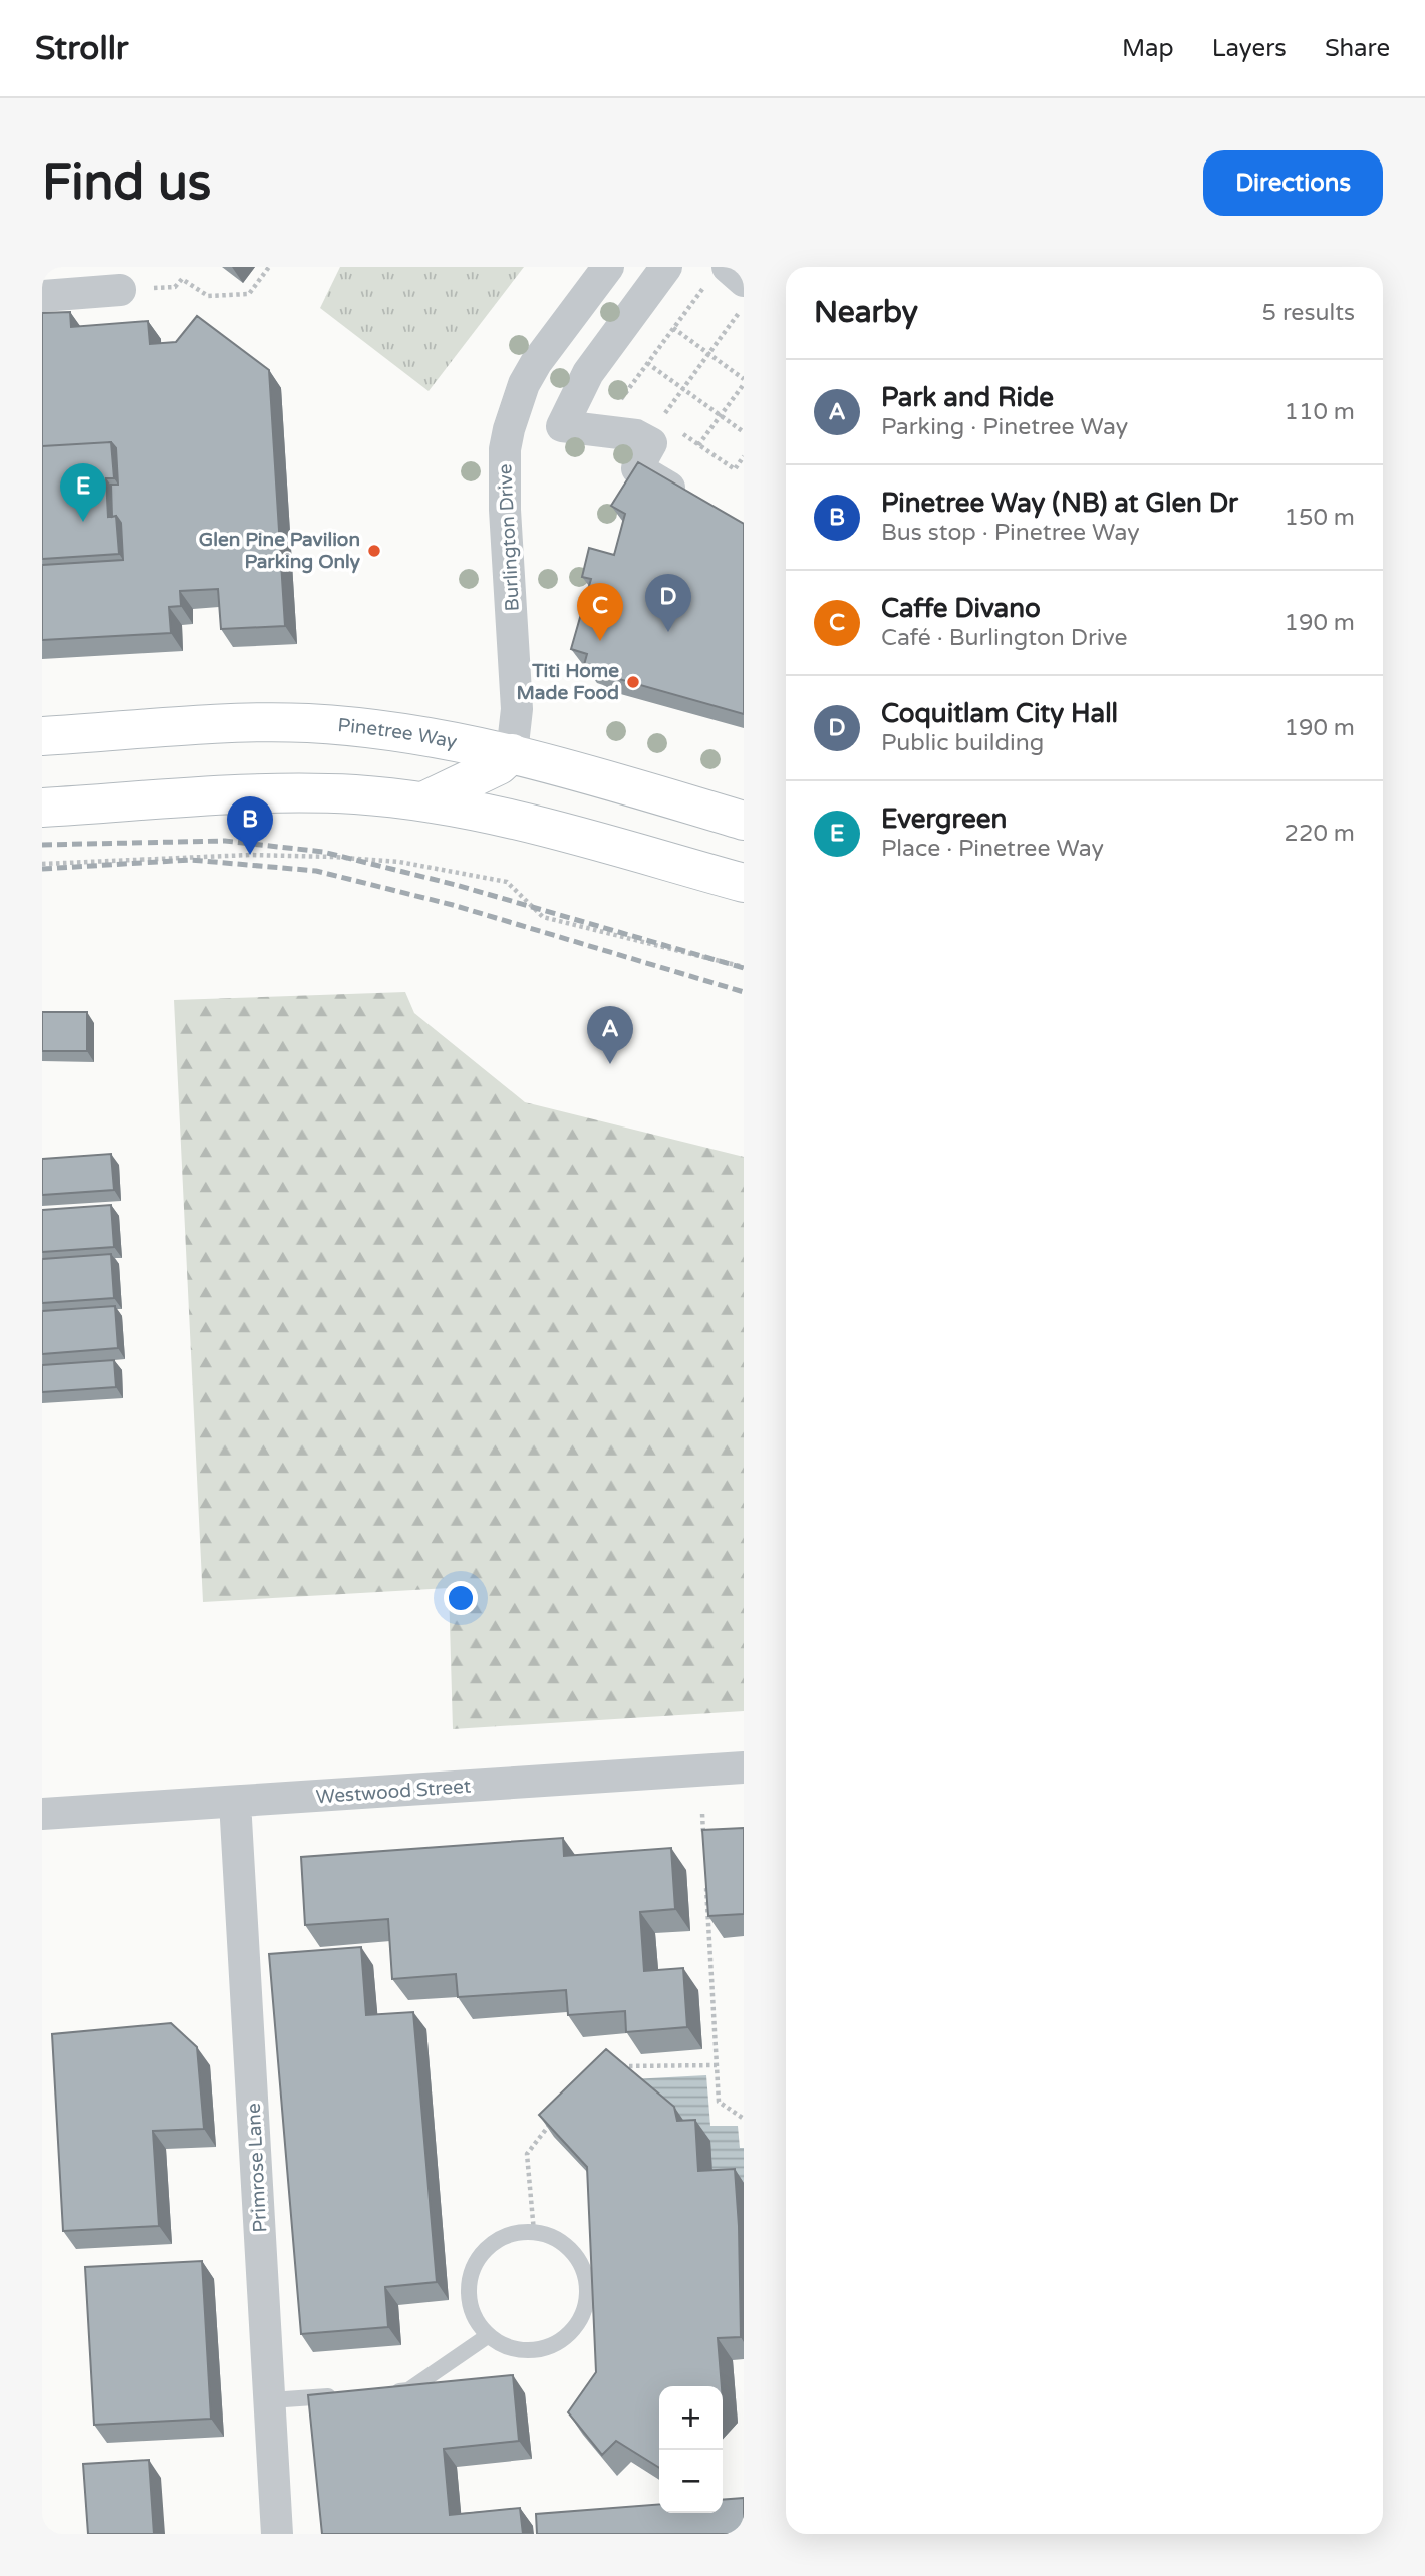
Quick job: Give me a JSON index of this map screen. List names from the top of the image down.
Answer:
{
  "streets": {
    "main road": ["Pinetree Way"],
    "street": ["Burlington Drive", "Westwood Street", "Primrose Lane"]
  },
  "crossings": [
    ["Burlington Drive", "Pinetree Way"],
    ["Westwood Street", "Primrose Lane"]
  ],
  "places": ["Glen Pine Pavilion Parking Only", "Titi Home Made Food"],
  "page": {
    "header": "Strollr",
    "nav": ["Map", "Layers", "Share"],
    "buttons": "Directions",
    "title": "Find us",
    "heading": ["Nearby", "5 results"],
    "list": [
      {
        "mark": "A",
        "name": "Park and Ride",
        "note": "Parking · Pinetree Way",
        "value": "110 m"
      },
      {
        "mark": "B",
        "name": "Pinetree Way (NB) at Glen Dr",
        "note": "Bus stop · Pinetree Way",
        "value": "150 m"
      },
      {
        "mark": "C",
        "name": "Caffe Divano",
        "note": "Café · Burlington Drive",
        "value": "190 m"
      },
      {
        "mark": "D",
        "name": "Coquitlam City Hall",
        "note": "Public building",
        "value": "190 m"
      },
      {
        "mark": "E",
        "name": "Evergreen",
        "note": "Place · Pinetree Way",
        "value": "220 m"
      }
    ],
    "pins": [
      "E",
      "D",
      "C",
      "B",
      "A"
    ],
    "map_buttons": ["+", "−"]
  }
}
